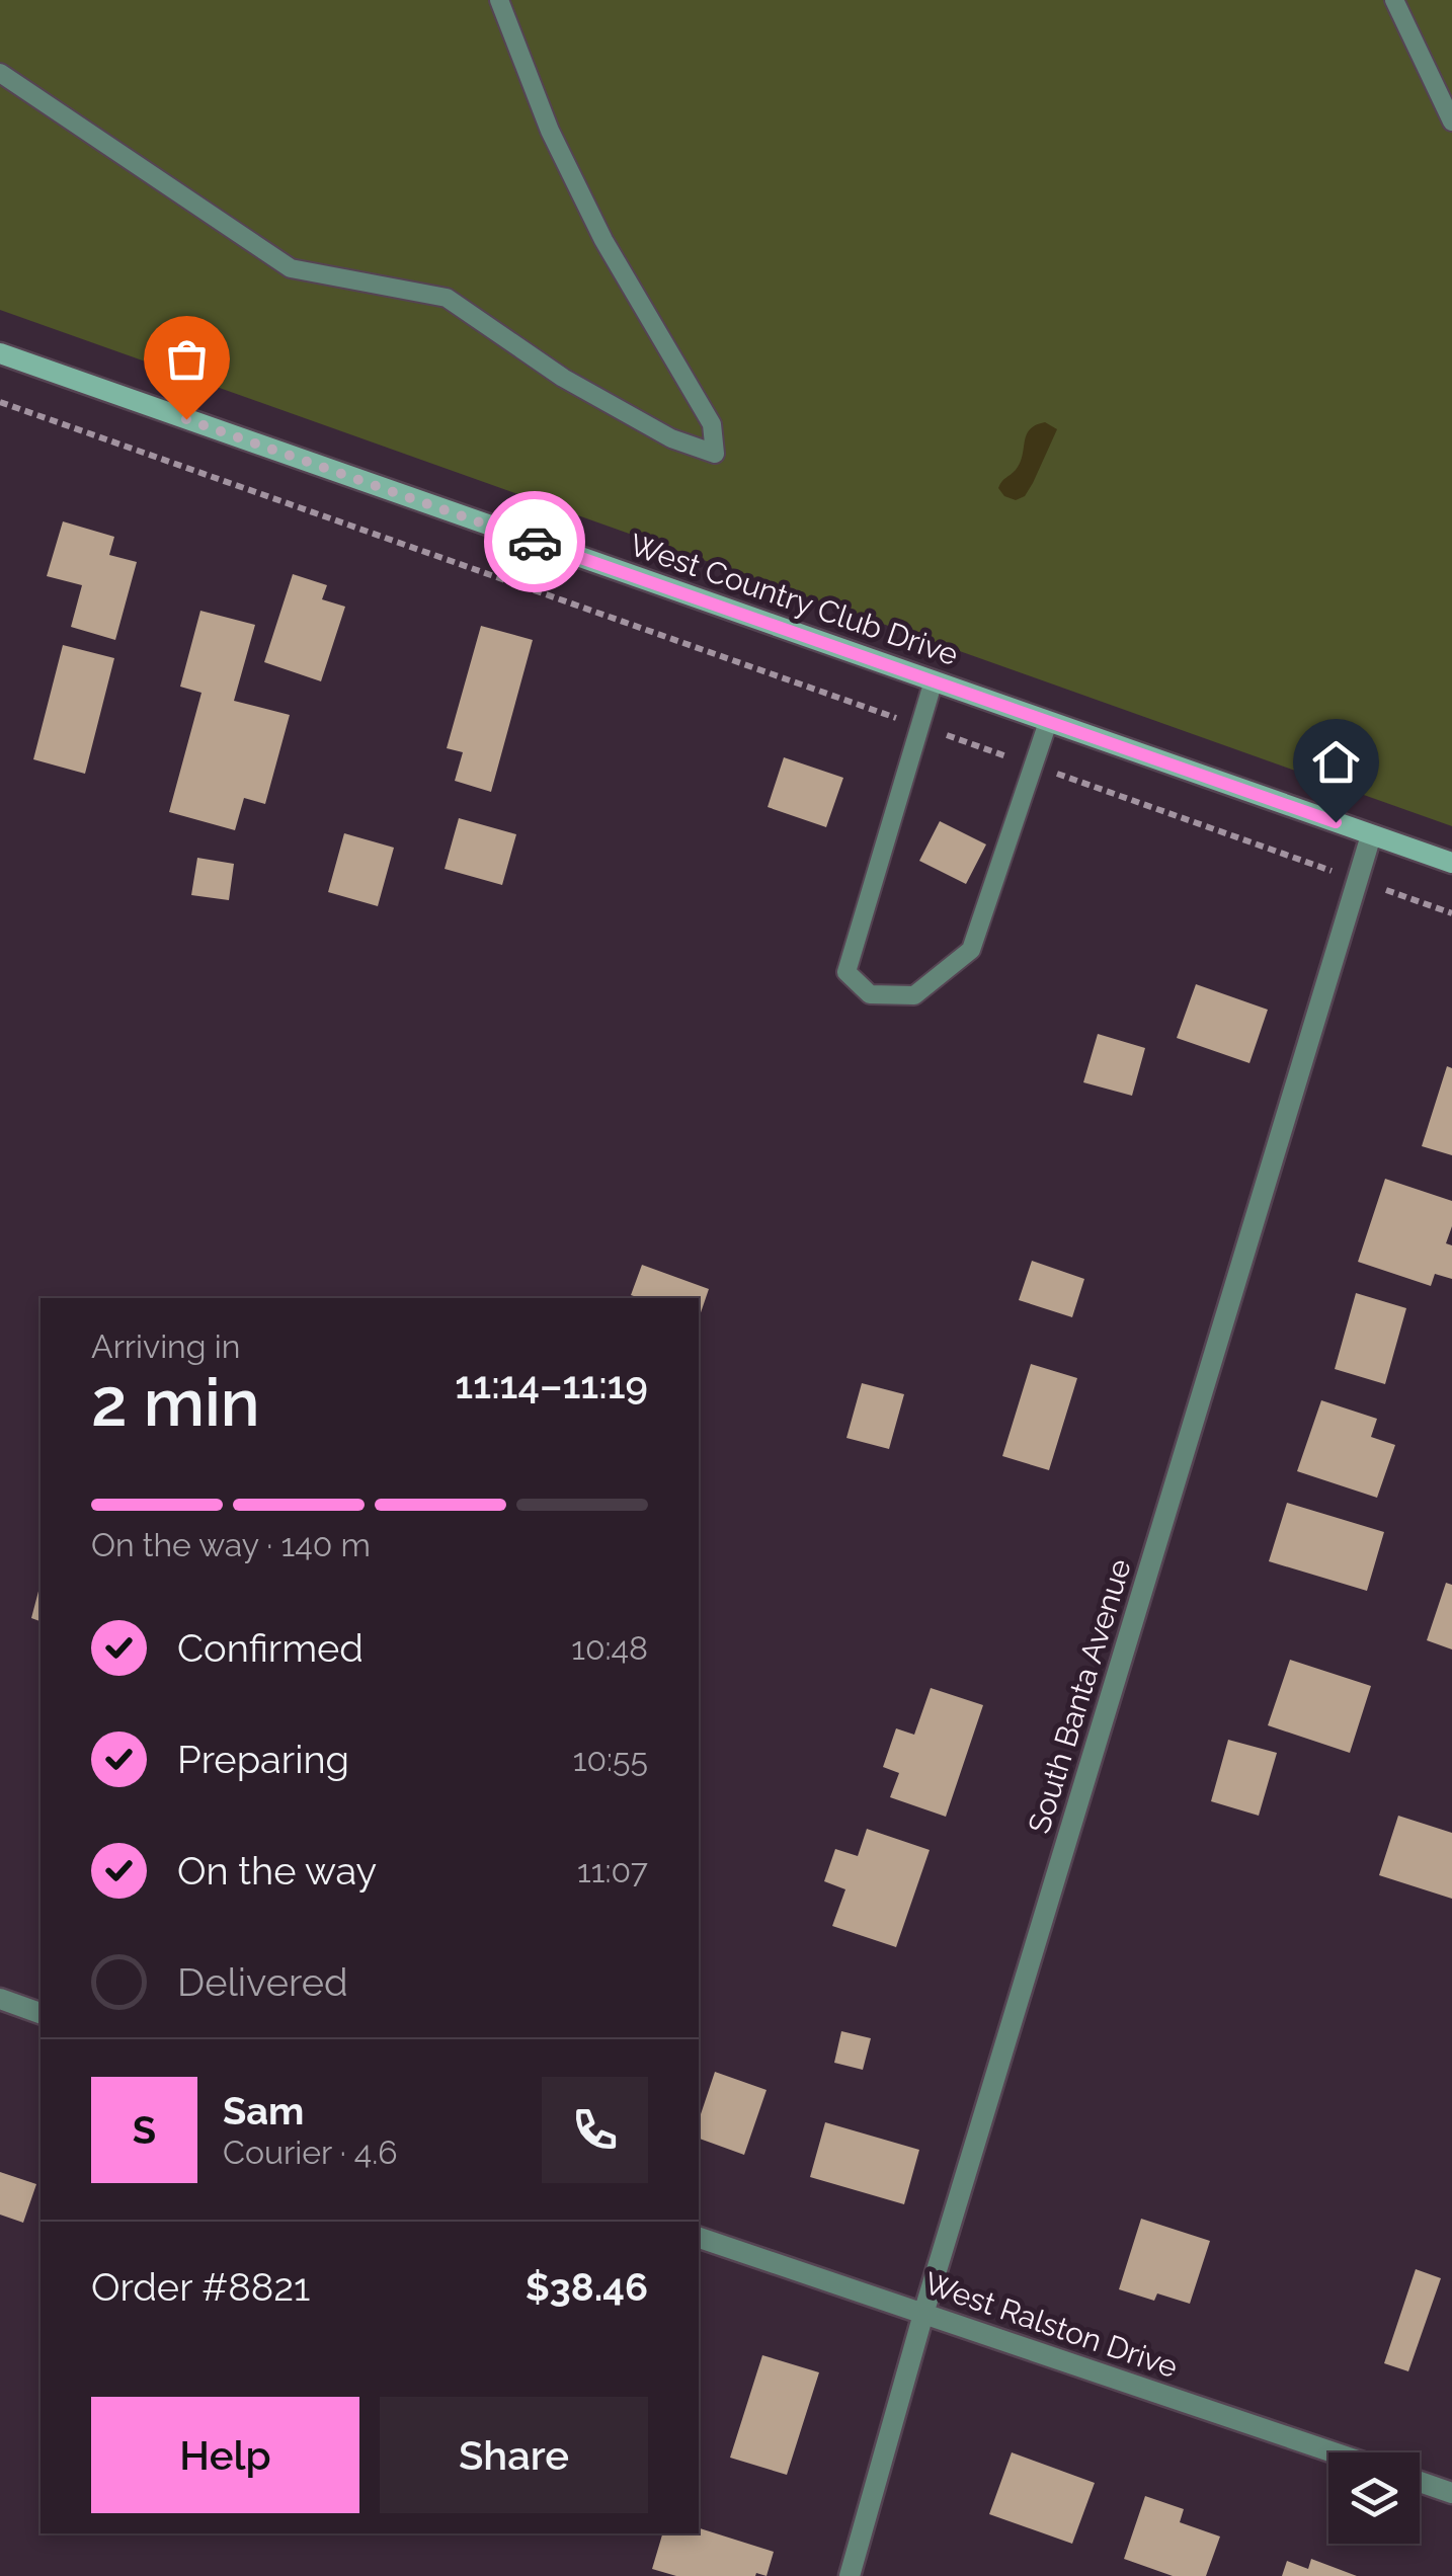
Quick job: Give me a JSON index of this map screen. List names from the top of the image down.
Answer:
{
  "streets": {
    "main road": ["West Country Club Drive"],
    "street": ["South Banta Avenue", "West Ralston Drive"]
  },
  "crossings": [
    ["West Country Club Drive", "South Banta Avenue"],
    ["South Banta Avenue", "West Ralston Drive"]
  ],
  "page": {
    "heading": ["2 min", "Arriving in", "11:14–11:19"],
    "panel": [
      "Sam",
      "Courier · 4.6",
      "Order #8821",
      "$38.46"
    ],
    "bar": "On the way · 140 m",
    "list": [
      ["Confirmed", "10:48"],
      ["Preparing", "10:55"],
      ["On the way", "11:07"],
      "Delivered"
    ],
    "round": "S",
    "buttons": ["Help", "Share"]
  }
}
